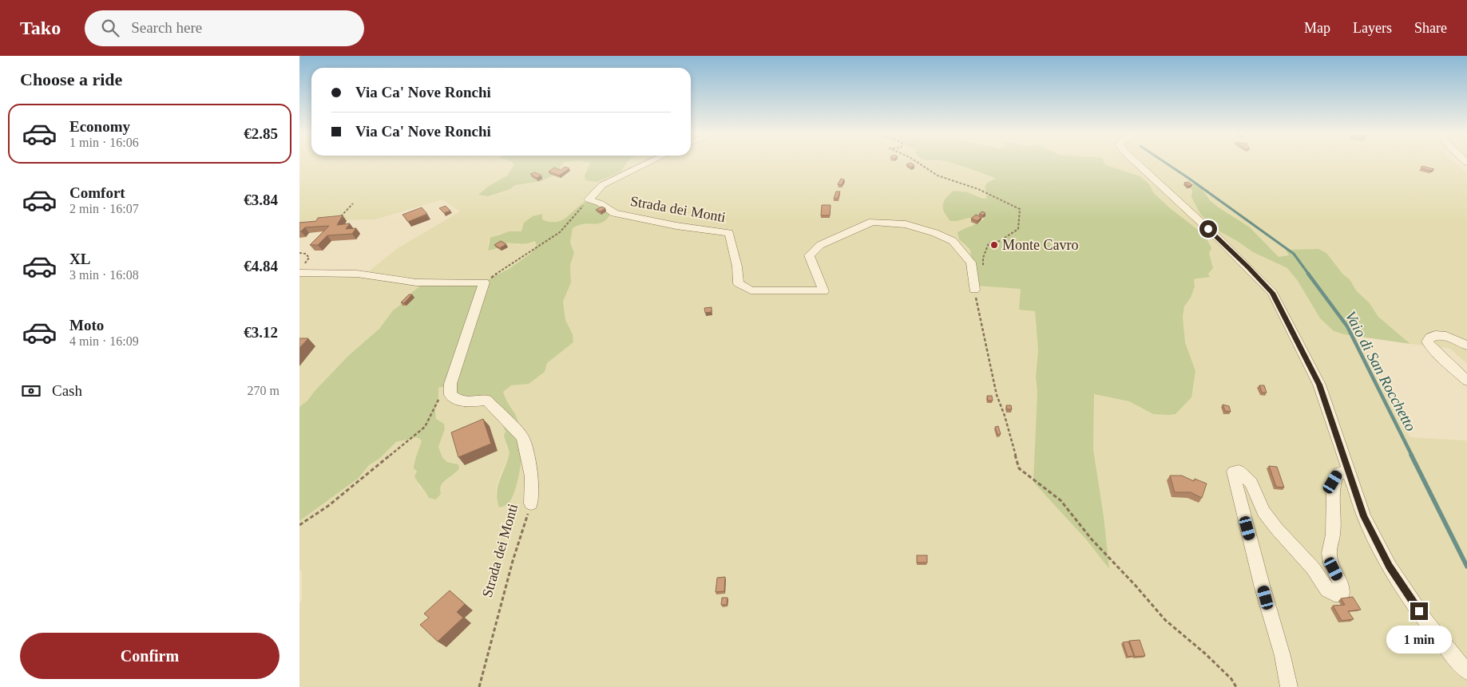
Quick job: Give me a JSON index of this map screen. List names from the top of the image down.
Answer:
{
  "streets": {
    "street": ["Strada dei Monti"]
  },
  "water": ["Vaio di San Rocchetto"],
  "places": ["Monte Cavro"],
  "page": {
    "header": "Tako",
    "search": "Search here",
    "nav": ["Map", "Layers", "Share"],
    "heading": "Choose a ride",
    "banner": ["Via Ca' Nove Ronchi", "Via Ca' Nove Ronchi"],
    "list": [
      {
        "name": "Economy",
        "note": "1 min · 16:06",
        "value": "€2.85"
      },
      {
        "name": "Comfort",
        "note": "2 min · 16:07",
        "value": "€3.84"
      },
      {
        "name": "XL",
        "note": "3 min · 16:08",
        "value": "€4.84"
      },
      {
        "name": "Moto",
        "note": "4 min · 16:09",
        "value": "€3.12"
      }
    ],
    "pay": ["Cash", "270 m"],
    "buttons": "Confirm",
    "bubble": "1 min"
  }
}
